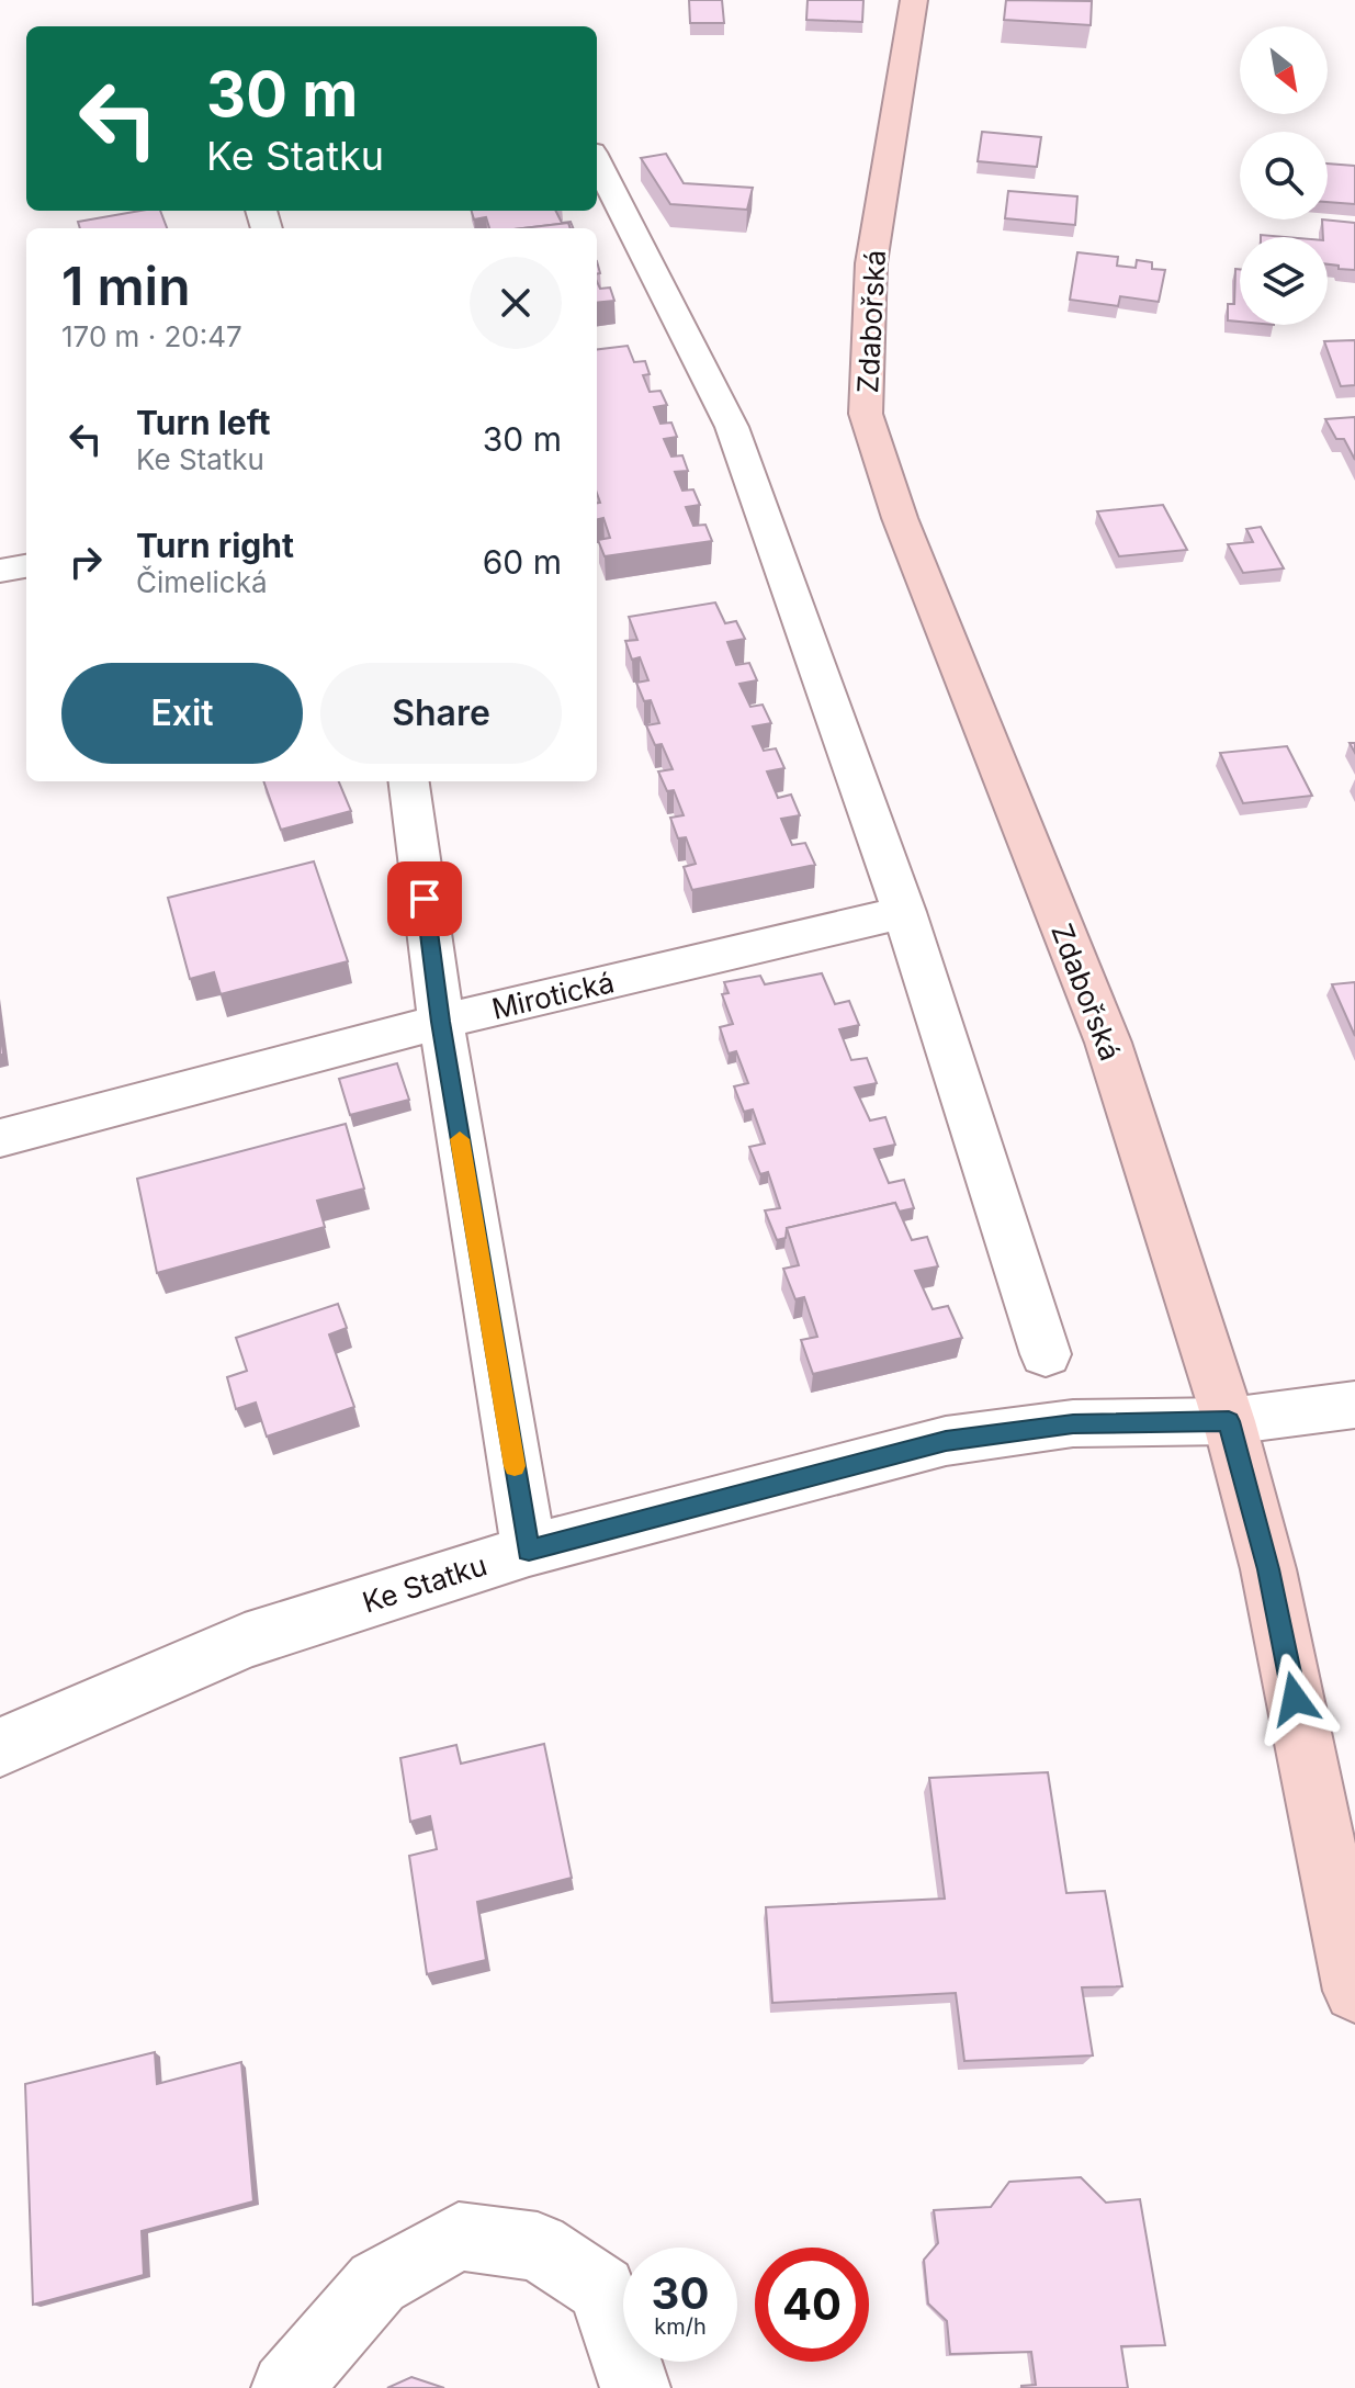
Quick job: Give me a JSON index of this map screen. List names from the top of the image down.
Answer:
{
  "streets": {
    "street": ["Zdabořská", "Mirotická", "Ke Statku"]
  },
  "crossings": [
    ["Zdabořská", "Ke Statku"]
  ],
  "north": "bottom right",
  "page": {
    "turn": ["30 m", "Ke Statku"],
    "heading": ["1 min", "170 m · 20:47"],
    "list": [
      {
        "name": "Turn left",
        "note": "Ke Statku",
        "value": "30 m"
      },
      {
        "name": "Turn right",
        "note": "Čimelická",
        "value": "60 m"
      }
    ],
    "buttons": ["Exit", "Share"],
    "speed": "30 km/h",
    "limit": "40"
  }
}
